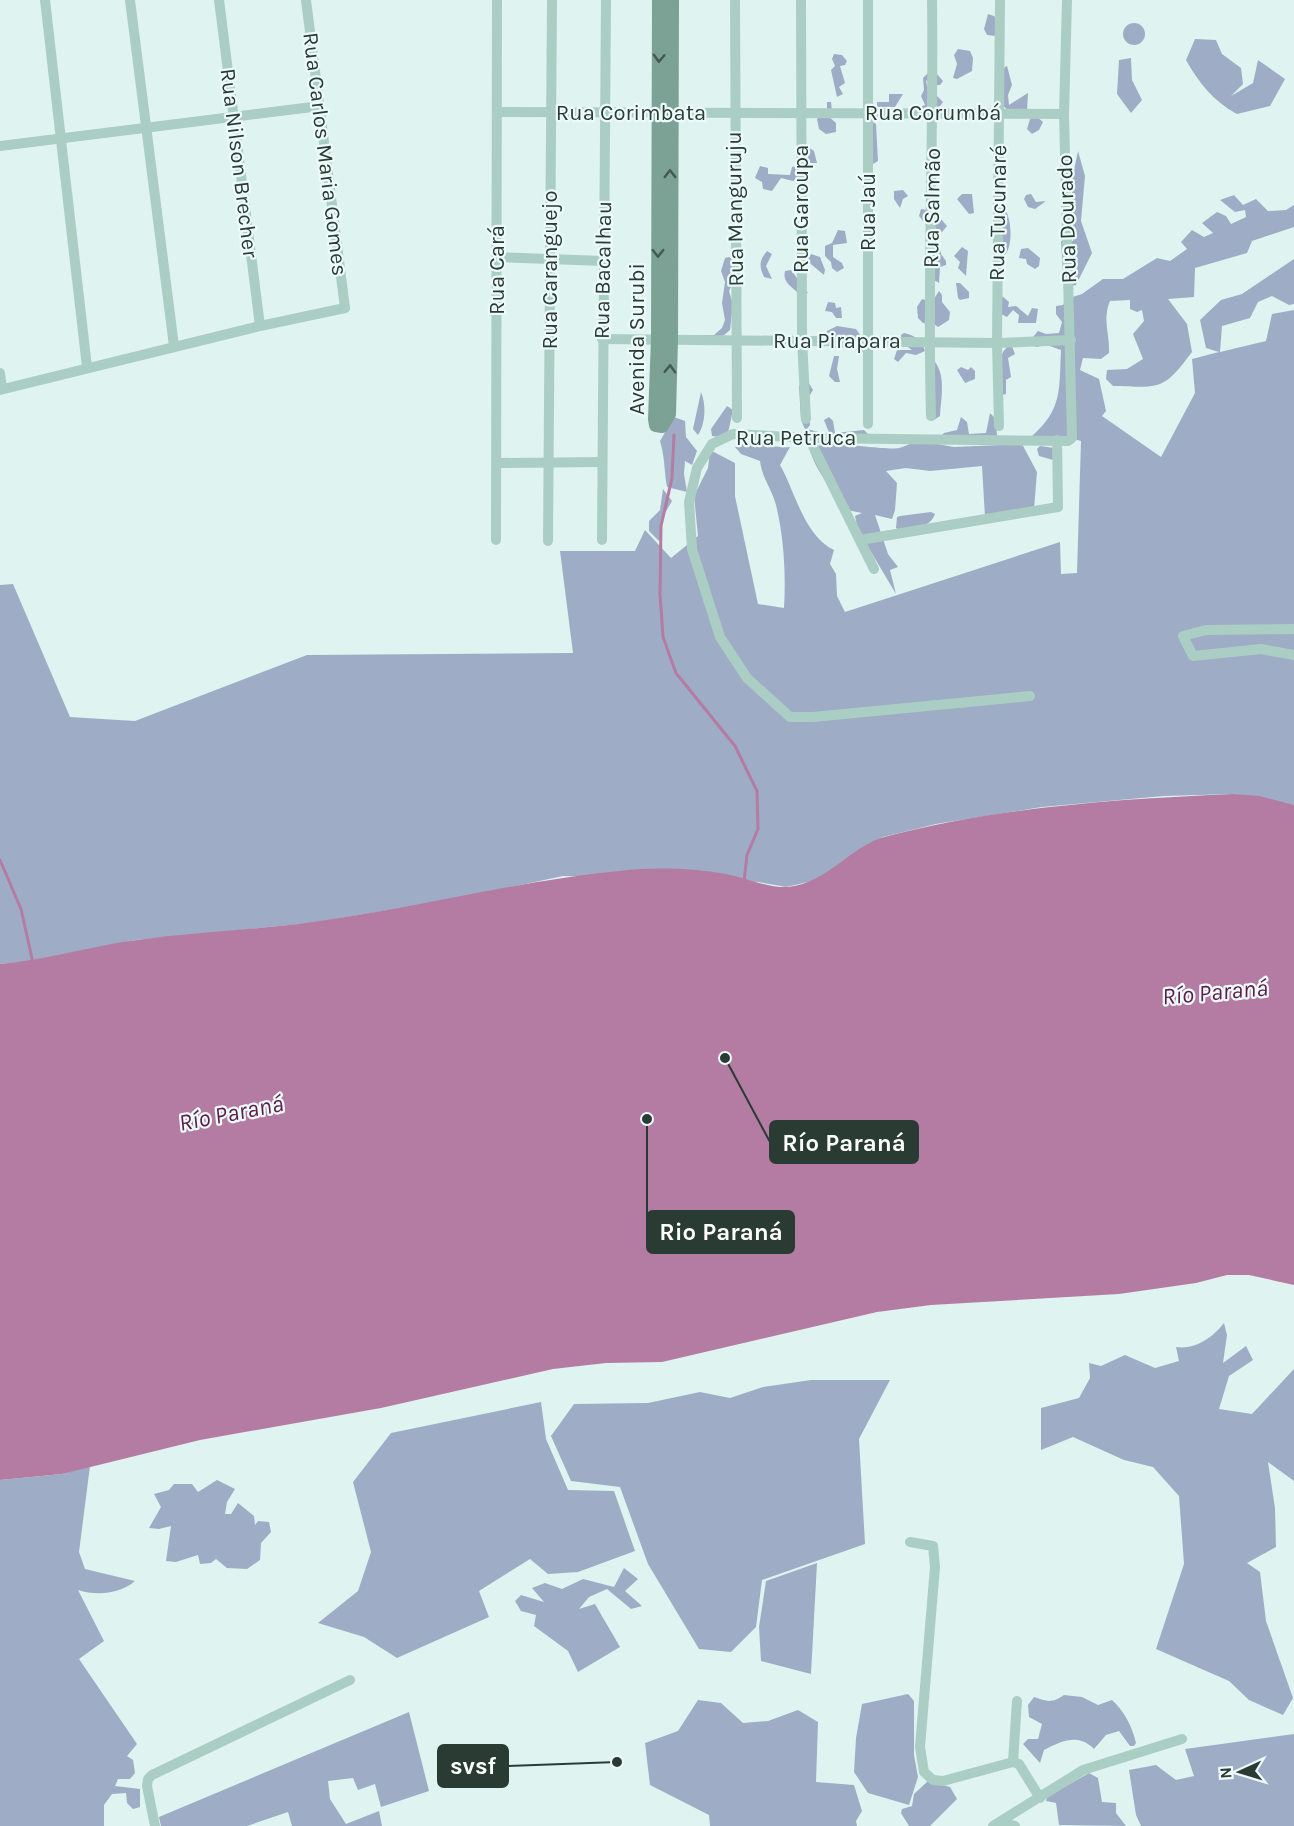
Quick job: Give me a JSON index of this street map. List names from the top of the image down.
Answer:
{
  "streets": {
    "street": [
      "Rua Corimbata",
      "Rua Corumbá",
      "Rua Carlos Maria Gomes",
      "Rua Nilson Brecher",
      "Rua Salmão",
      "Rua Manguruju",
      "Rua Garoupa",
      "Rua Jaú",
      "Rua Tucunaré",
      "Rua Dourado",
      "Rua Cará",
      "Rua Caranguejo",
      "Rua Bacalhau",
      "Avenida Surubi",
      "Rua Pirapara",
      "Rua Petruca"
    ]
  },
  "crossings": [
    ["Rua Corimbata", "Rua Corumbá"],
    ["Rua Corimbata", "Rua Manguruju"],
    ["Rua Corimbata", "Rua Garoupa"],
    ["Rua Corimbata", "Rua Cará"],
    ["Rua Corimbata", "Rua Caranguejo"],
    ["Rua Corimbata", "Rua Bacalhau"],
    ["Rua Corimbata", "Avenida Surubi"],
    ["Rua Corumbá", "Rua Salmão"],
    ["Rua Corumbá", "Rua Garoupa"],
    ["Rua Corumbá", "Rua Jaú"],
    ["Rua Corumbá", "Rua Tucunaré"],
    ["Rua Corumbá", "Rua Dourado"],
    ["Rua Carlos Maria Gomes", "Rua Nilson Brecher"],
    ["Rua Salmão", "Rua Pirapara"],
    ["Rua Manguruju", "Rua Pirapara"],
    ["Rua Garoupa", "Rua Pirapara"],
    ["Rua Jaú", "Rua Pirapara"],
    ["Rua Tucunaré", "Rua Pirapara"],
    ["Rua Dourado", "Rua Pirapara"],
    ["Rua Dourado", "Rua Petruca"],
    ["Rua Bacalhau", "Rua Pirapara"],
    ["Avenida Surubi", "Rua Pirapara"]
  ],
  "water": ["Río Paraná"],
  "places": ["Río Paraná", "Rio Paraná", "svsf"],
  "north": "left"
}
